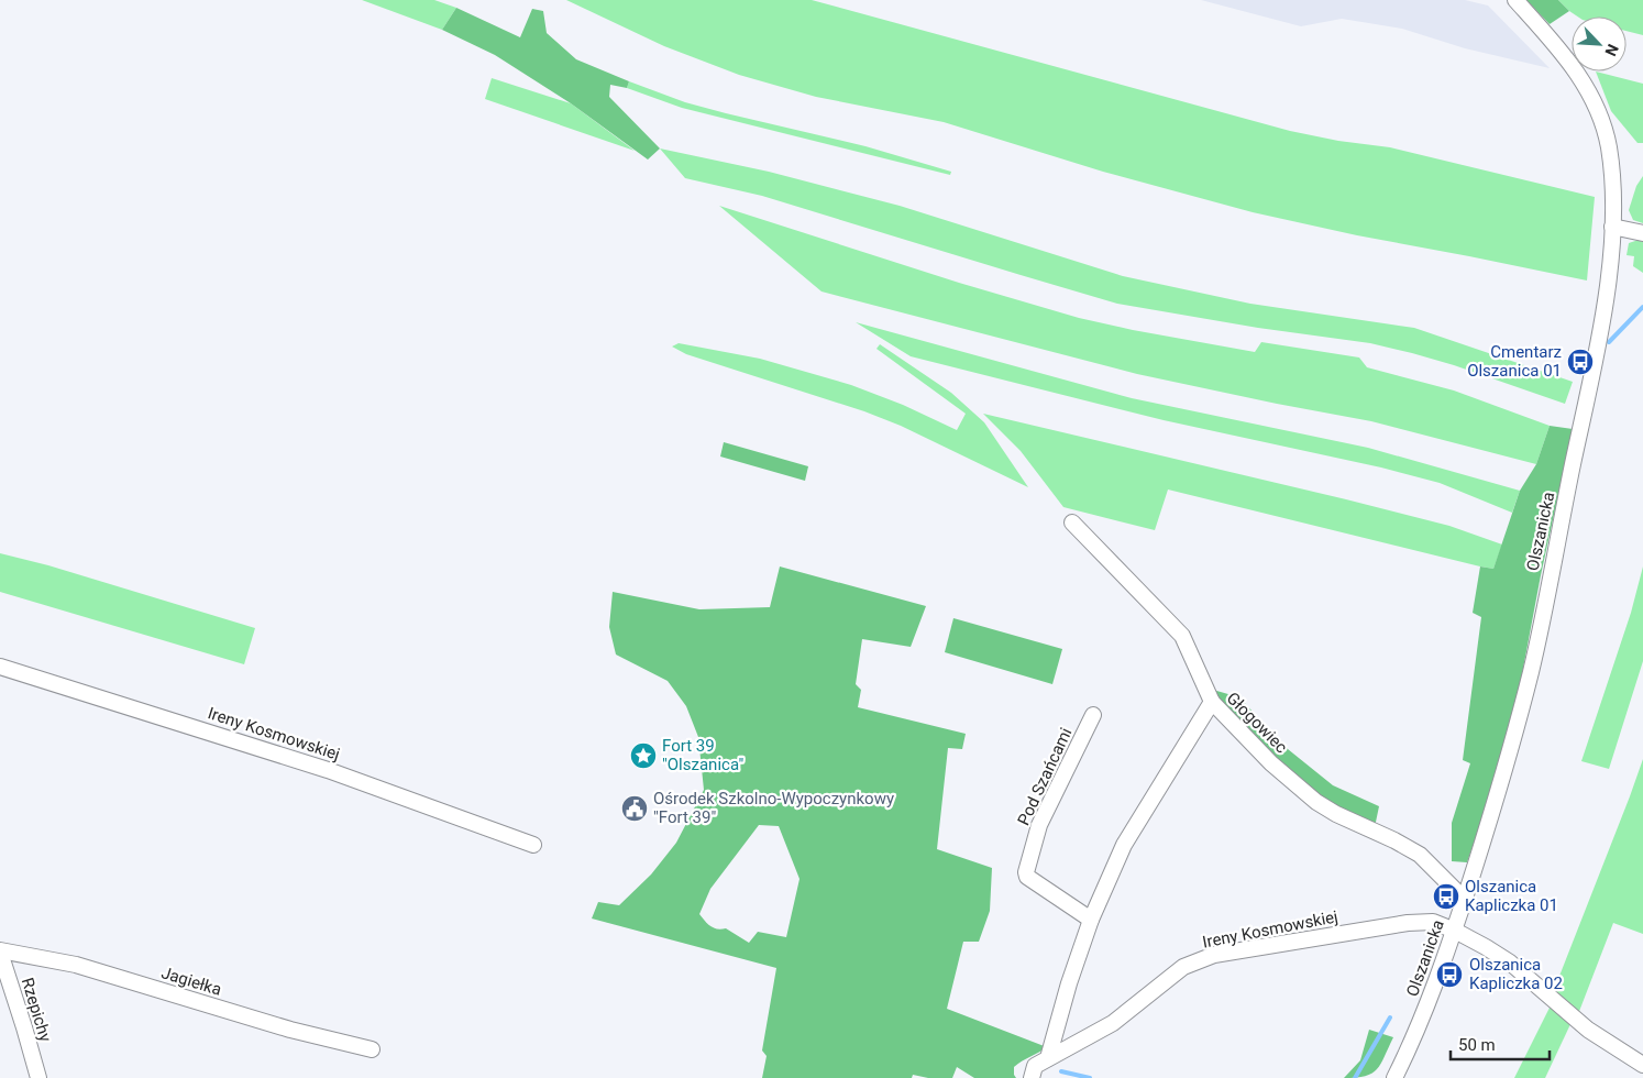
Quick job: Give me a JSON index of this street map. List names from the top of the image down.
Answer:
{
  "streets": {
    "street": [
      "Olszanicka",
      "Głogowiec",
      "Ireny Kosmowskiej",
      "Pod Szańcami",
      "Jagiełka",
      "Rzepichy"
    ]
  },
  "crossings": [
    ["Olszanicka", "Głogowiec"],
    ["Olszanicka", "Ireny Kosmowskiej"],
    ["Jagiełka", "Rzepichy"]
  ],
  "places": {
    "bus stop": ["Cmentarz Olszanica 01", "Olszanica Kapliczka 01", "Olszanica Kapliczka 02"],
    "place": ["Fort 39 \"Olszanica\""],
    "public building": ["Ośrodek Szkolno-Wypoczynkowy \"Fort 39\""]
  },
  "scale_bar": "50 m",
  "north": "bottom right"
}
